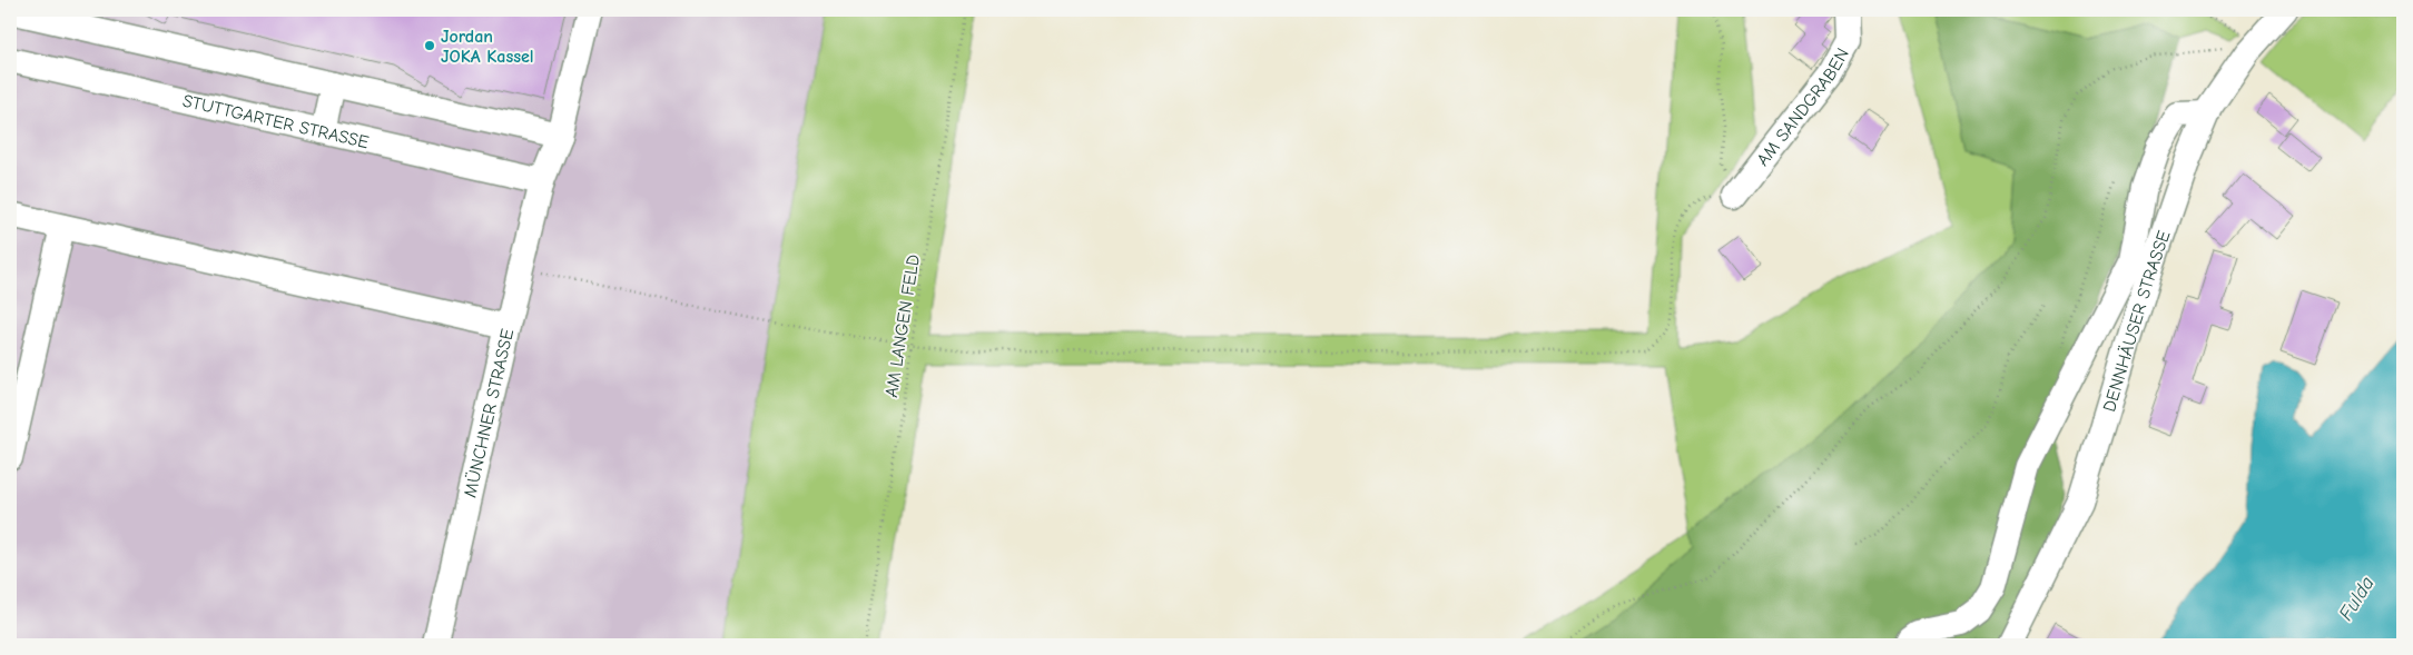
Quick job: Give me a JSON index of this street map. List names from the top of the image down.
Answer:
{
  "streets": {
    "street": [
      "AM SANDGRABEN",
      "STUTTGARTER STRASSE",
      "DENNHÄUSER STRASSE",
      "MÜNCHNER STRASSE"
    ],
    "path": ["AM LANGEN FELD"]
  },
  "crossings": [
    ["STUTTGARTER STRASSE", "MÜNCHNER STRASSE"]
  ],
  "water": ["Fulda"],
  "places": ["Jordan JOKA Kassel"]
}
